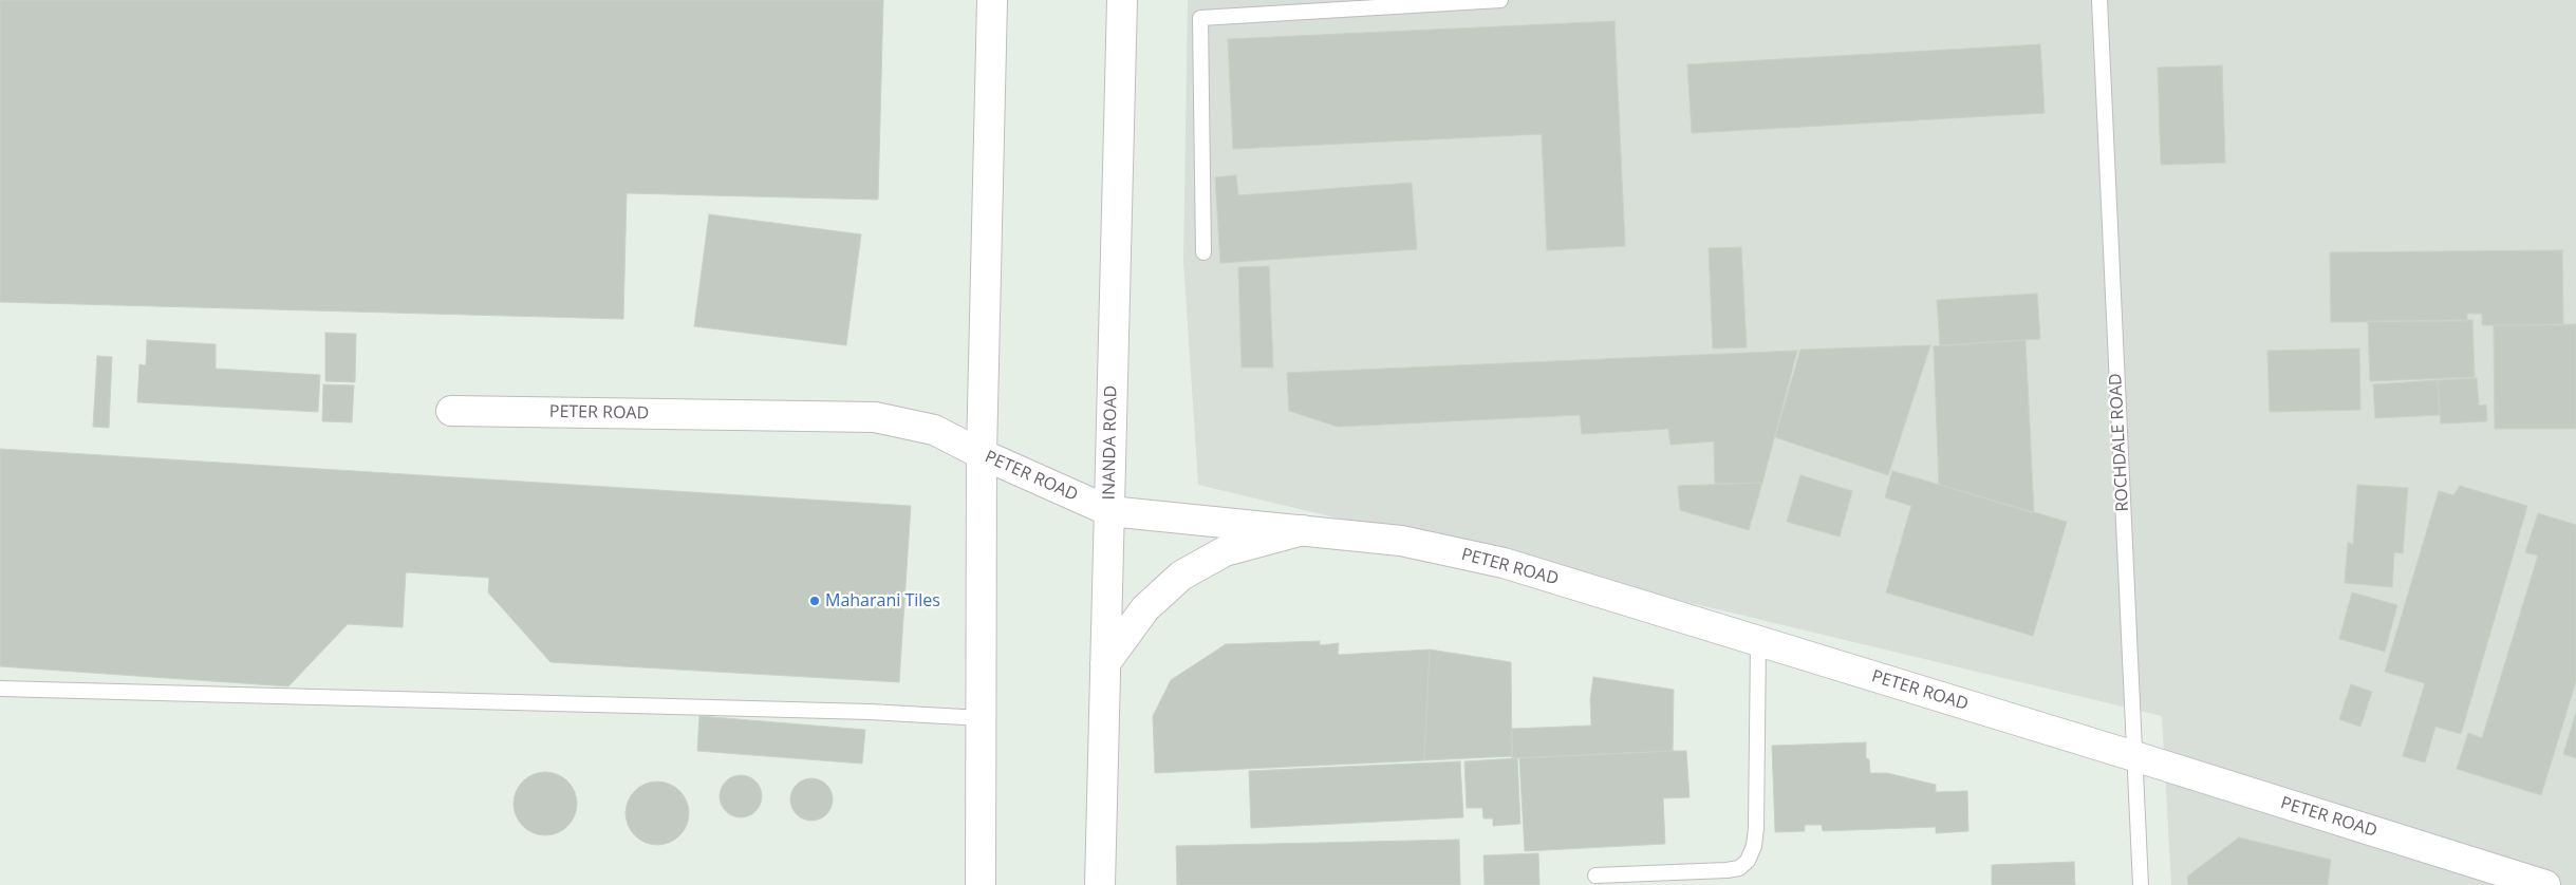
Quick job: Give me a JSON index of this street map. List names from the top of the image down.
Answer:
{
  "streets": {
    "street": ["PETER ROAD", "INANDA ROAD"],
    "lane": ["ROCHDALE ROAD"]
  },
  "crossings": [
    ["PETER ROAD", "INANDA ROAD"],
    ["PETER ROAD", "ROCHDALE ROAD"]
  ],
  "places": ["Maharani Tiles"]
}
